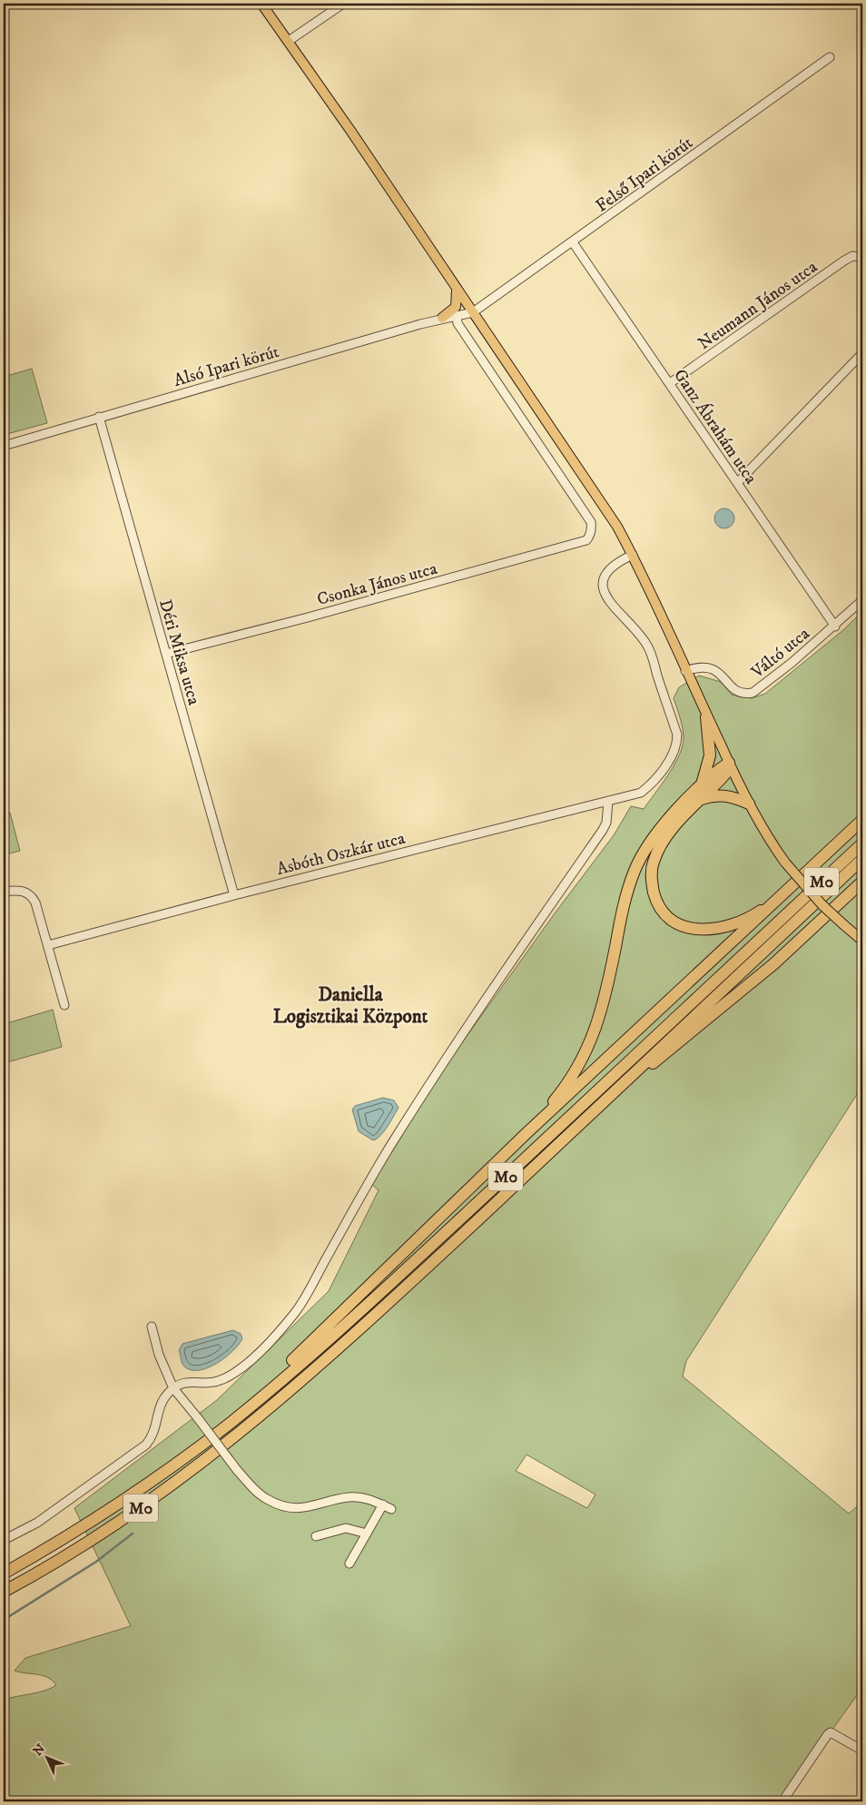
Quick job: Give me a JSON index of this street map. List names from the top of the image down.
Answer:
{
  "streets": {
    "highway": ["M0"],
    "street": [
      "Felső Ipari körút",
      "Neumann János utca",
      "Alsó Ipari körút",
      "Ganz Ábrahám utca",
      "Csonka János utca",
      "Déri Miksa utca",
      "Váltó utca",
      "Asbóth Oszkár utca"
    ]
  },
  "crossings": [
    ["Felső Ipari körút", "Alsó Ipari körút"],
    ["Felső Ipari körút", "Ganz Ábrahám utca"],
    ["Neumann János utca", "Ganz Ábrahám utca"],
    ["Alsó Ipari körút", "Csonka János utca"],
    ["Alsó Ipari körút", "Déri Miksa utca"],
    ["Ganz Ábrahám utca", "Váltó utca"],
    ["Csonka János utca", "Déri Miksa utca"],
    ["Déri Miksa utca", "Asbóth Oszkár utca"]
  ],
  "districts": ["Daniella Logisztikai Központ"],
  "north": "top left"
}
